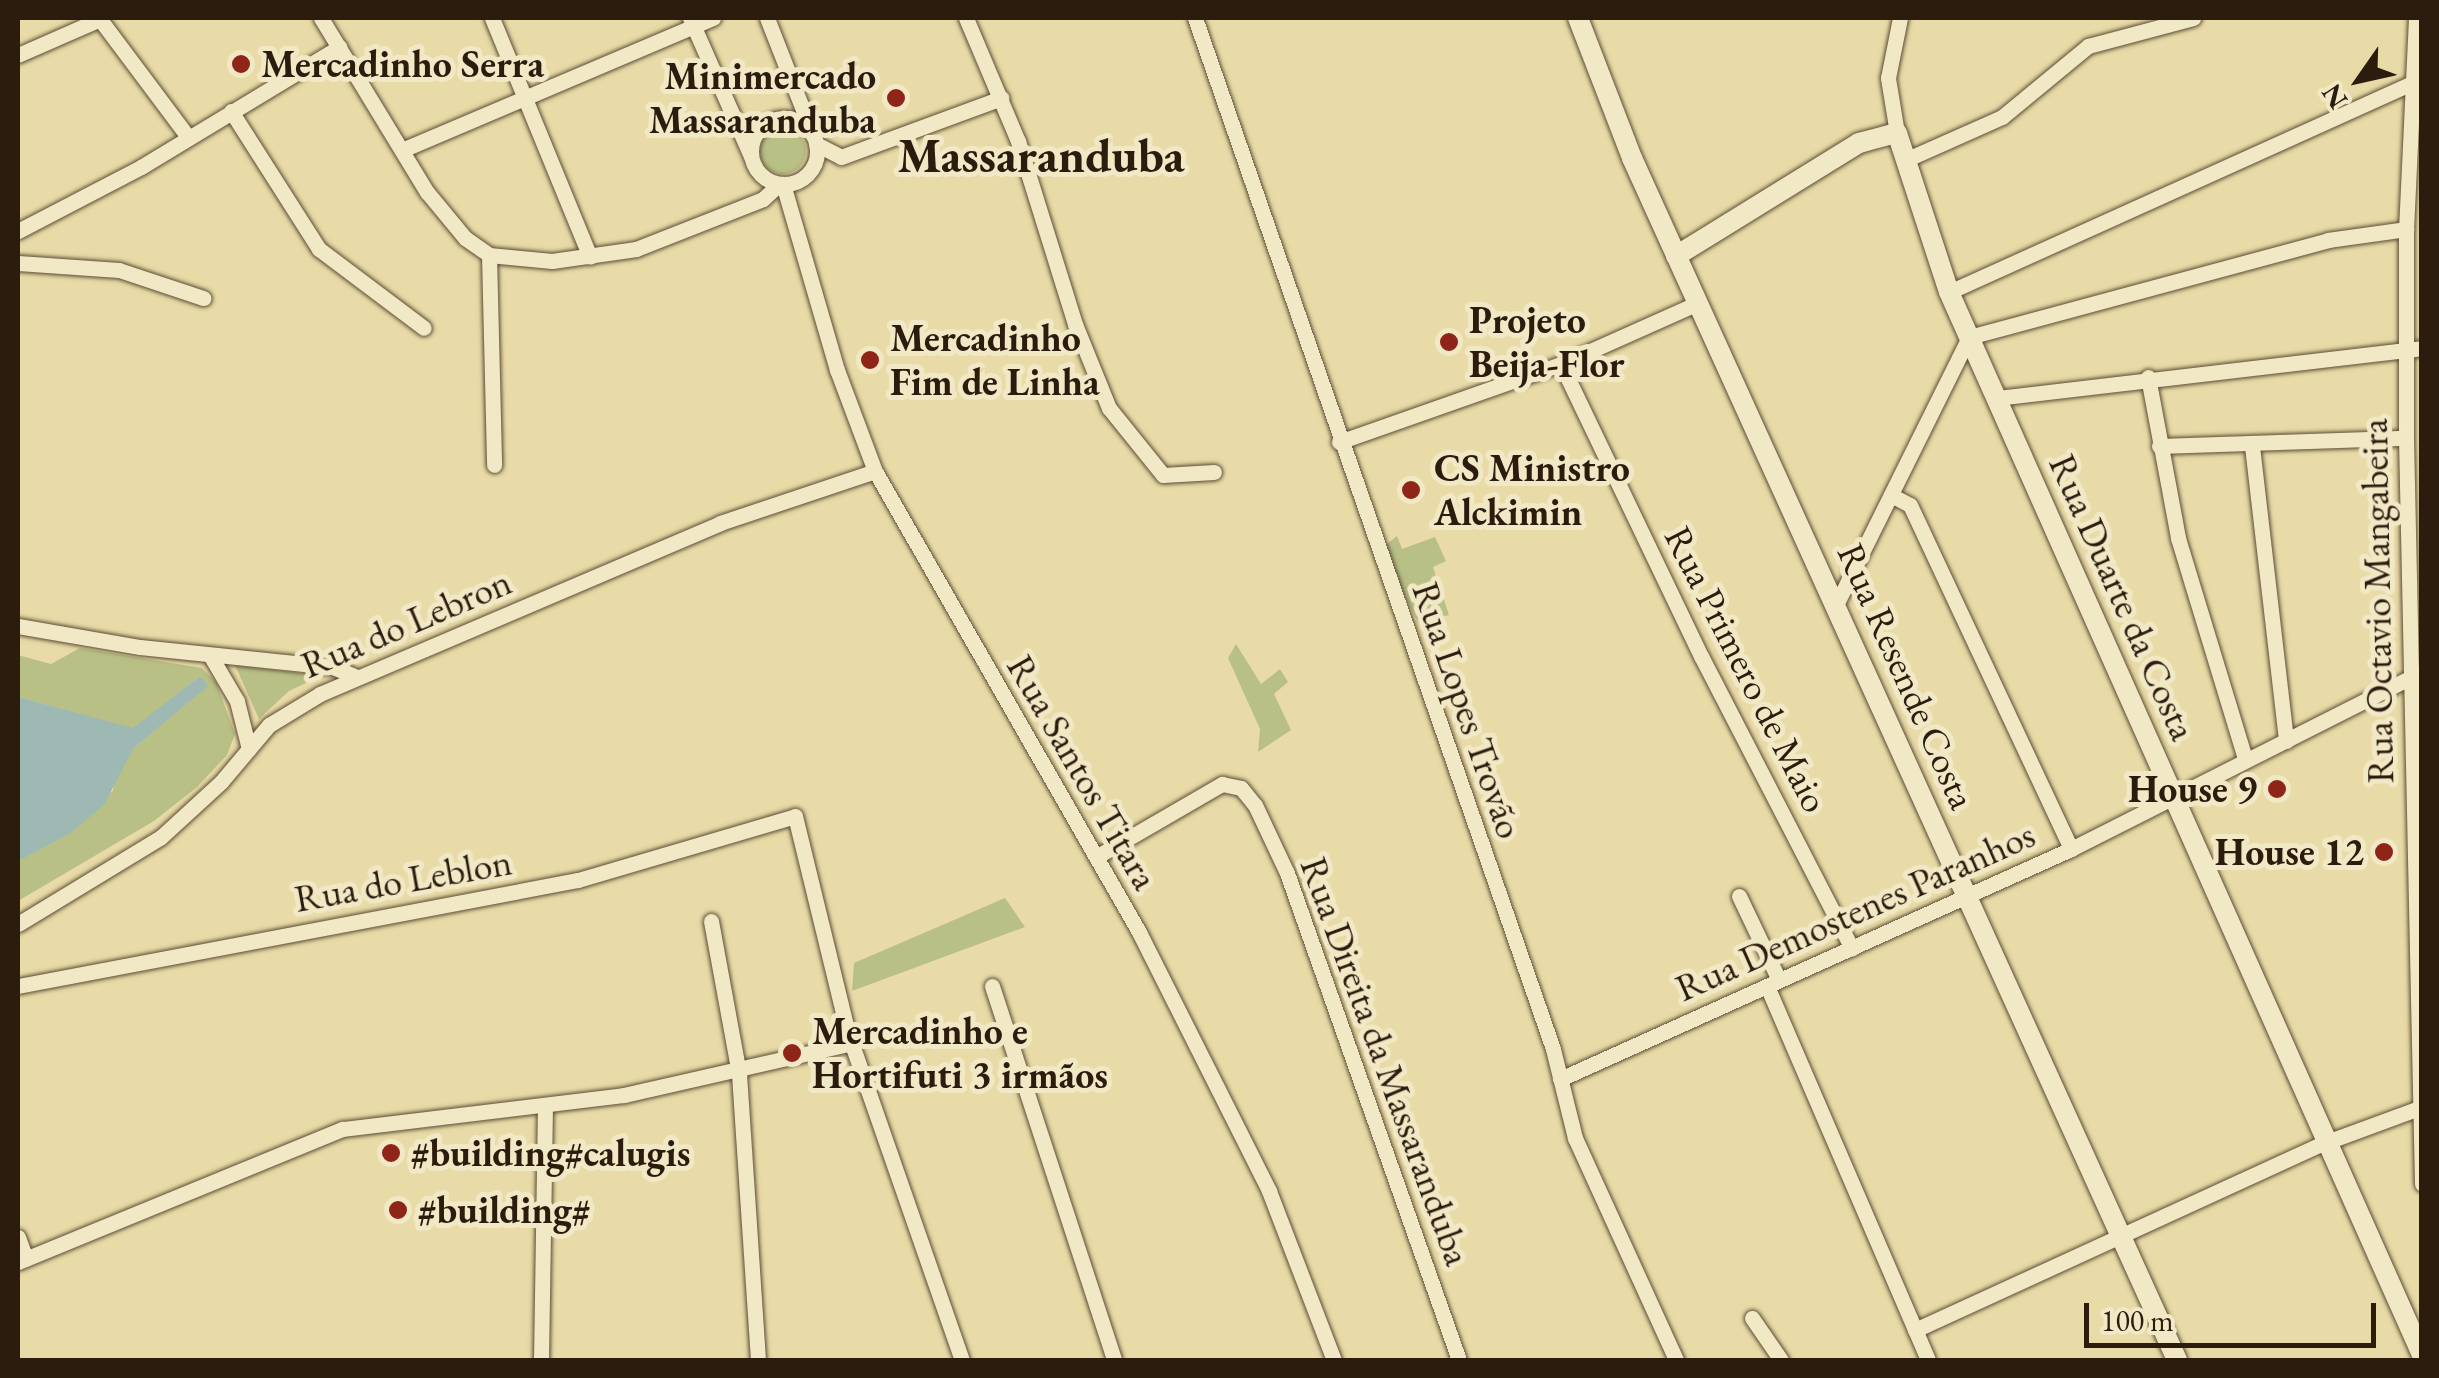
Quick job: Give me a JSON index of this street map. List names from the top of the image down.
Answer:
{
  "streets": {
    "main road": ["Rua Duarte da Costa", "Rua Resende Costa"],
    "street": [
      "Rua Octavio Mangabeira",
      "Rua do Lebron",
      "Rua Primero de Maio",
      "Rua Lopes Trovão",
      "Rua Santos Titara",
      "Rua do Leblon",
      "Rua Demostenes Paranhos",
      "Rua Direita da Massaranduba"
    ]
  },
  "crossings": [
    ["Rua Duarte da Costa", "Rua Demostenes Paranhos"],
    ["Rua Octavio Mangabeira", "Rua Demostenes Paranhos"],
    ["Rua do Lebron", "Rua Santos Titara"],
    ["Rua Primero de Maio", "Rua Demostenes Paranhos"],
    ["Rua Resende Costa", "Rua Demostenes Paranhos"],
    ["Rua Lopes Trovão", "Rua Demostenes Paranhos"],
    ["Rua Santos Titara", "Rua Direita da Massaranduba"]
  ],
  "districts": ["Massaranduba"],
  "places": [
    "Mercadinho Serra",
    "Minimercado Massaranduba",
    "Projeto Beija-Flor",
    "Mercadinho Fim de Linha",
    "CS Ministro Alckimin",
    "House 9",
    "House 12",
    "Mercadinho e Hortifuti 3 irmãos",
    "#building#calugis",
    "#building#"
  ],
  "scale_bar": "100 m",
  "north": "bottom left"
}
